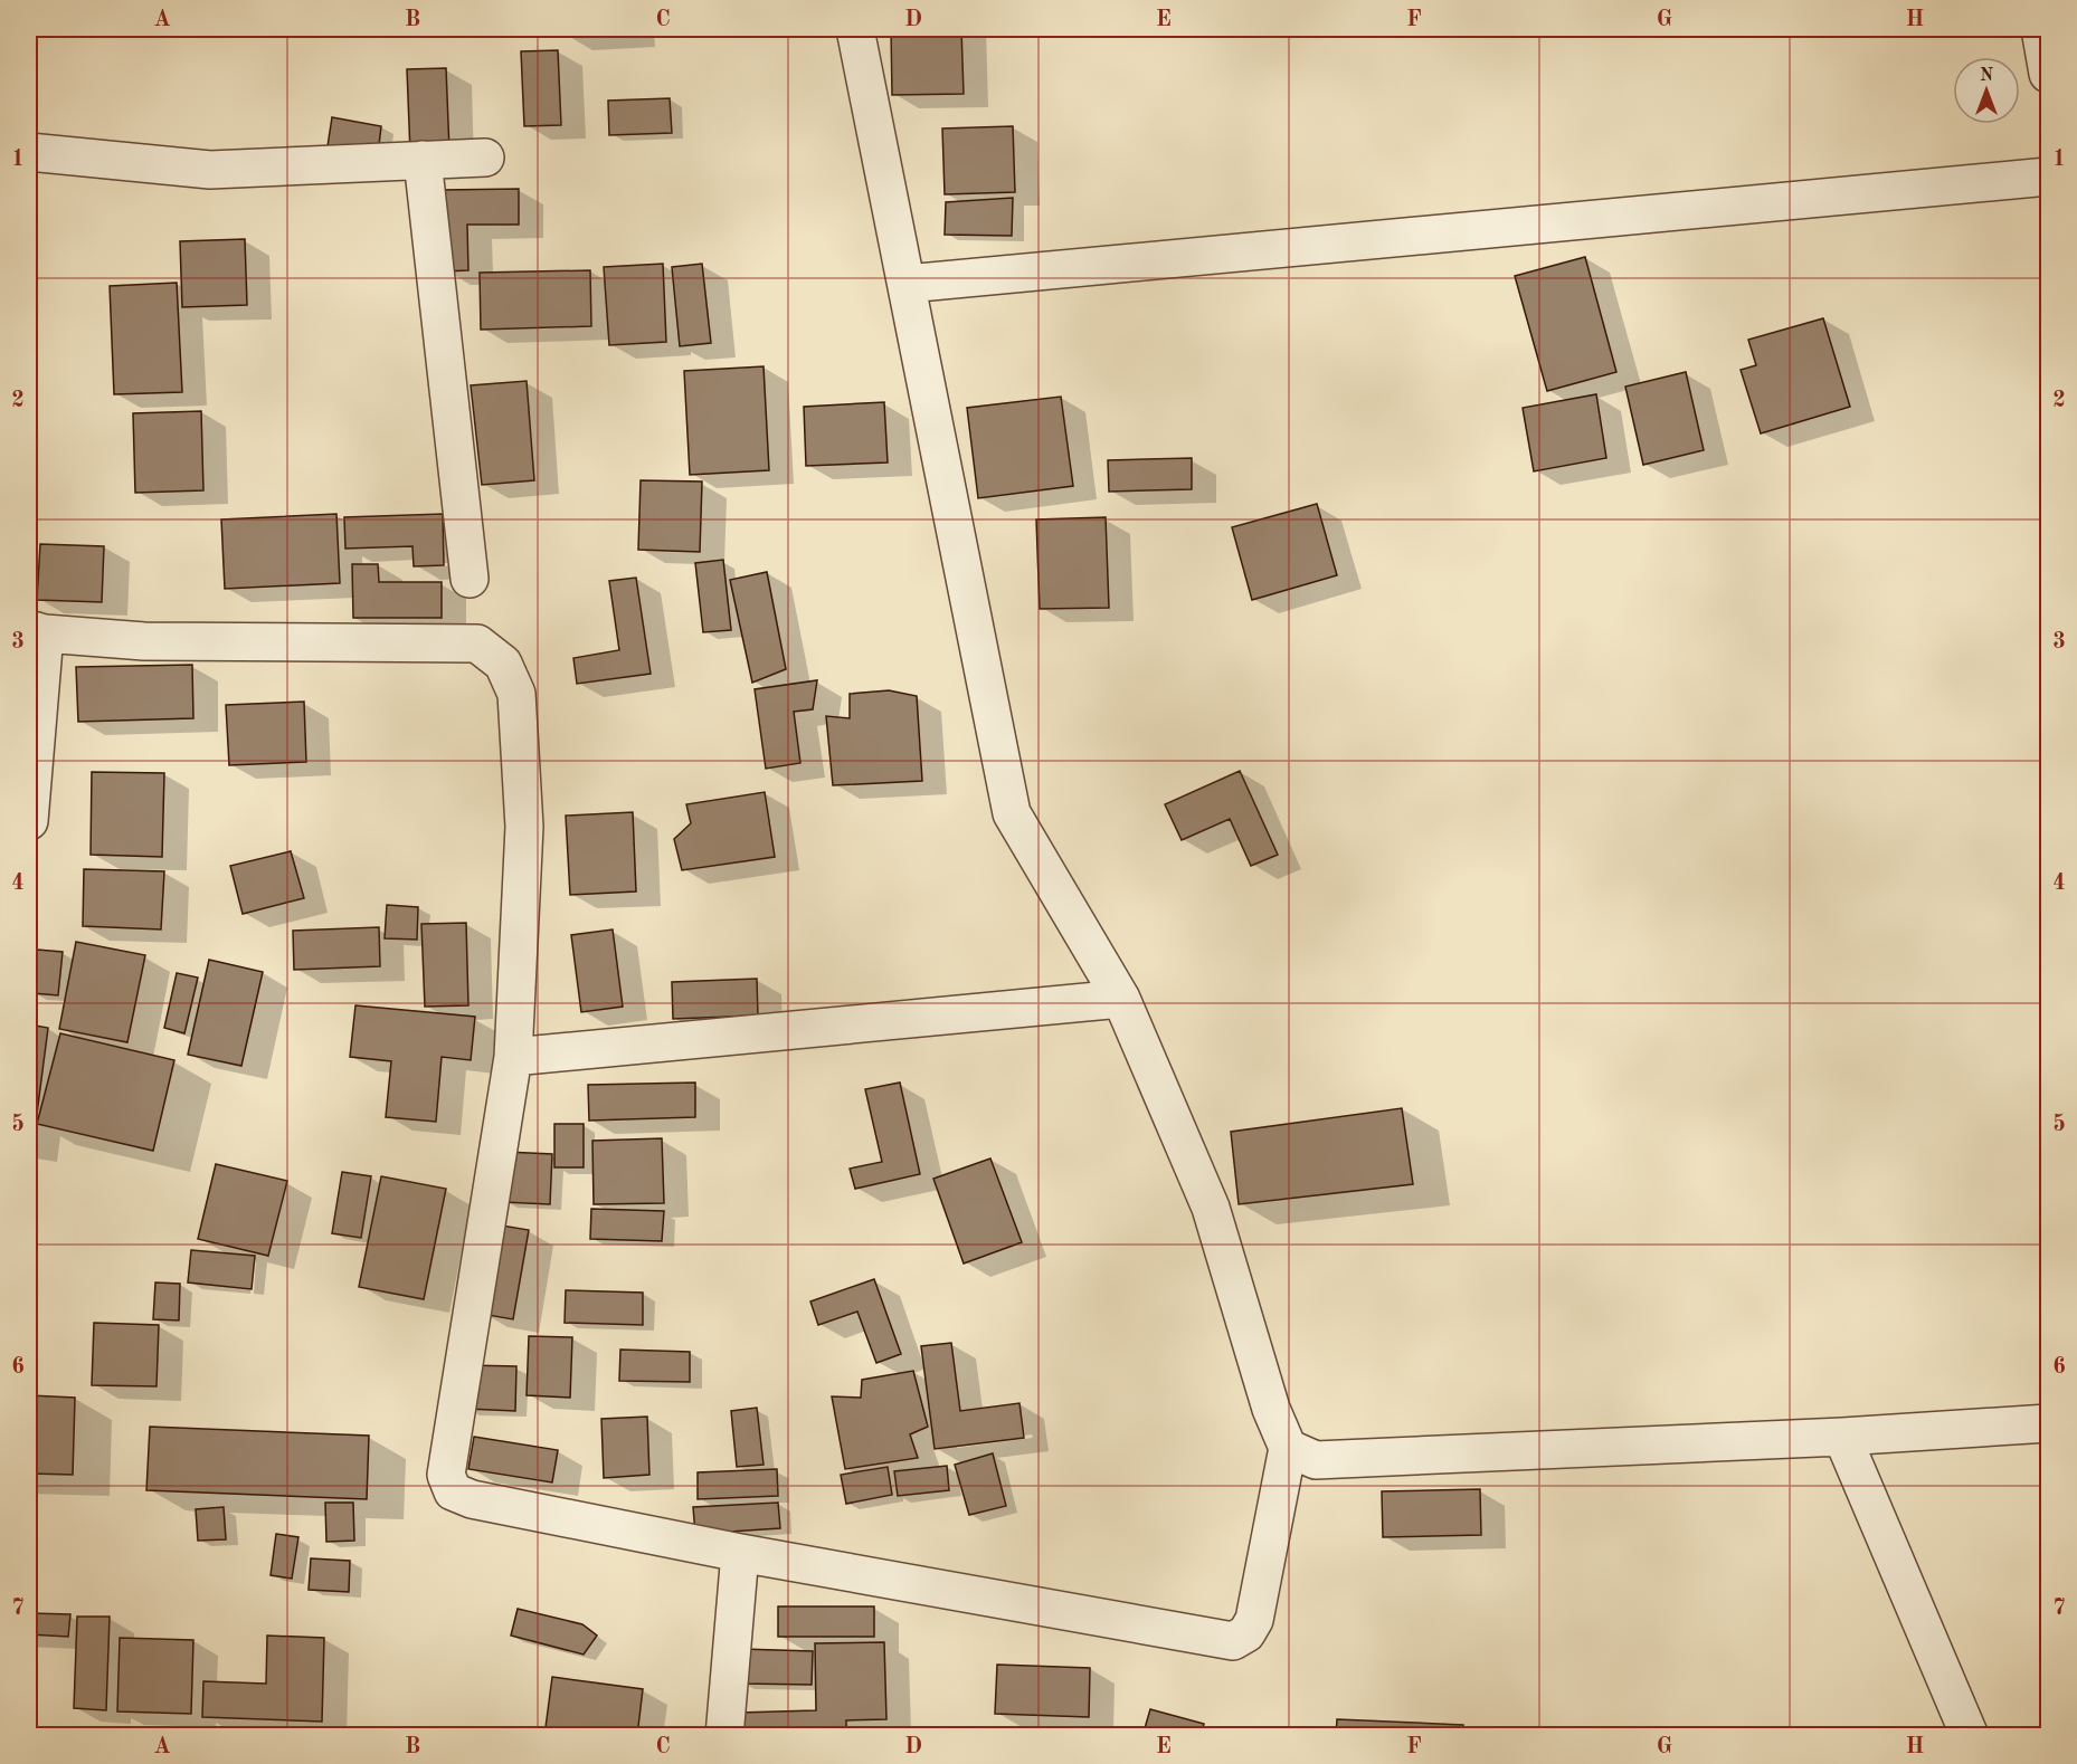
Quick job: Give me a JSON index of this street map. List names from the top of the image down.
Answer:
{
  "north": "top",
  "grid": {
    "columns": [
      "A",
      "B",
      "C",
      "D",
      "E",
      "F",
      "G",
      "H"
    ],
    "rows": [
      "1",
      "2",
      "3",
      "4",
      "5",
      "6",
      "7"
    ]
  }
}
